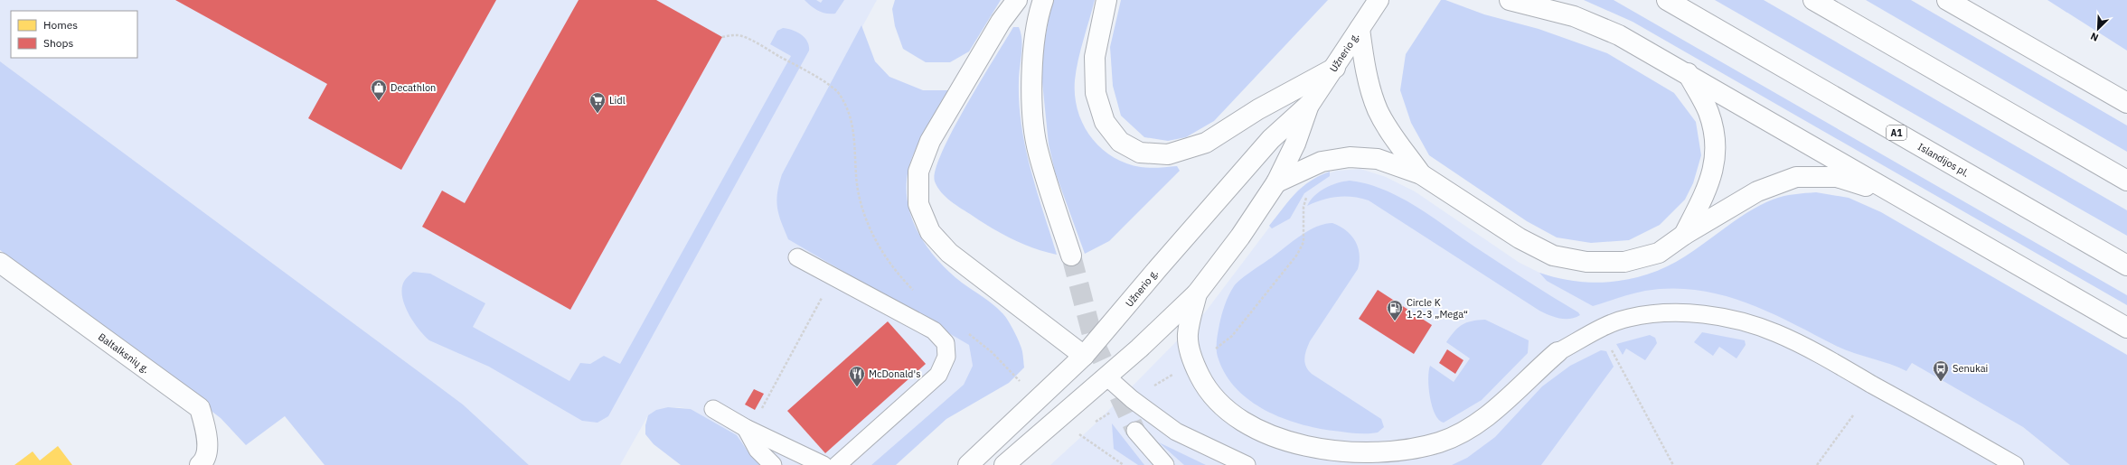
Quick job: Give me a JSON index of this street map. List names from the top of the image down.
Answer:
{
  "streets": {
    "main road": [
      "Užnerio g.",
      "A1",
      "Islandijos pl.",
      "Baltalksnių g."
    ]
  },
  "places": {
    "shop": ["Decathlon"],
    "supermarket": ["Lidl"],
    "fuel station": ["Circle K 1-2-3 „Mega“"],
    "bus stop": ["Senukai"],
    "restaurant": ["McDonald's"]
  },
  "legend": ["Homes", "Shops"],
  "north": "bottom left"
}
